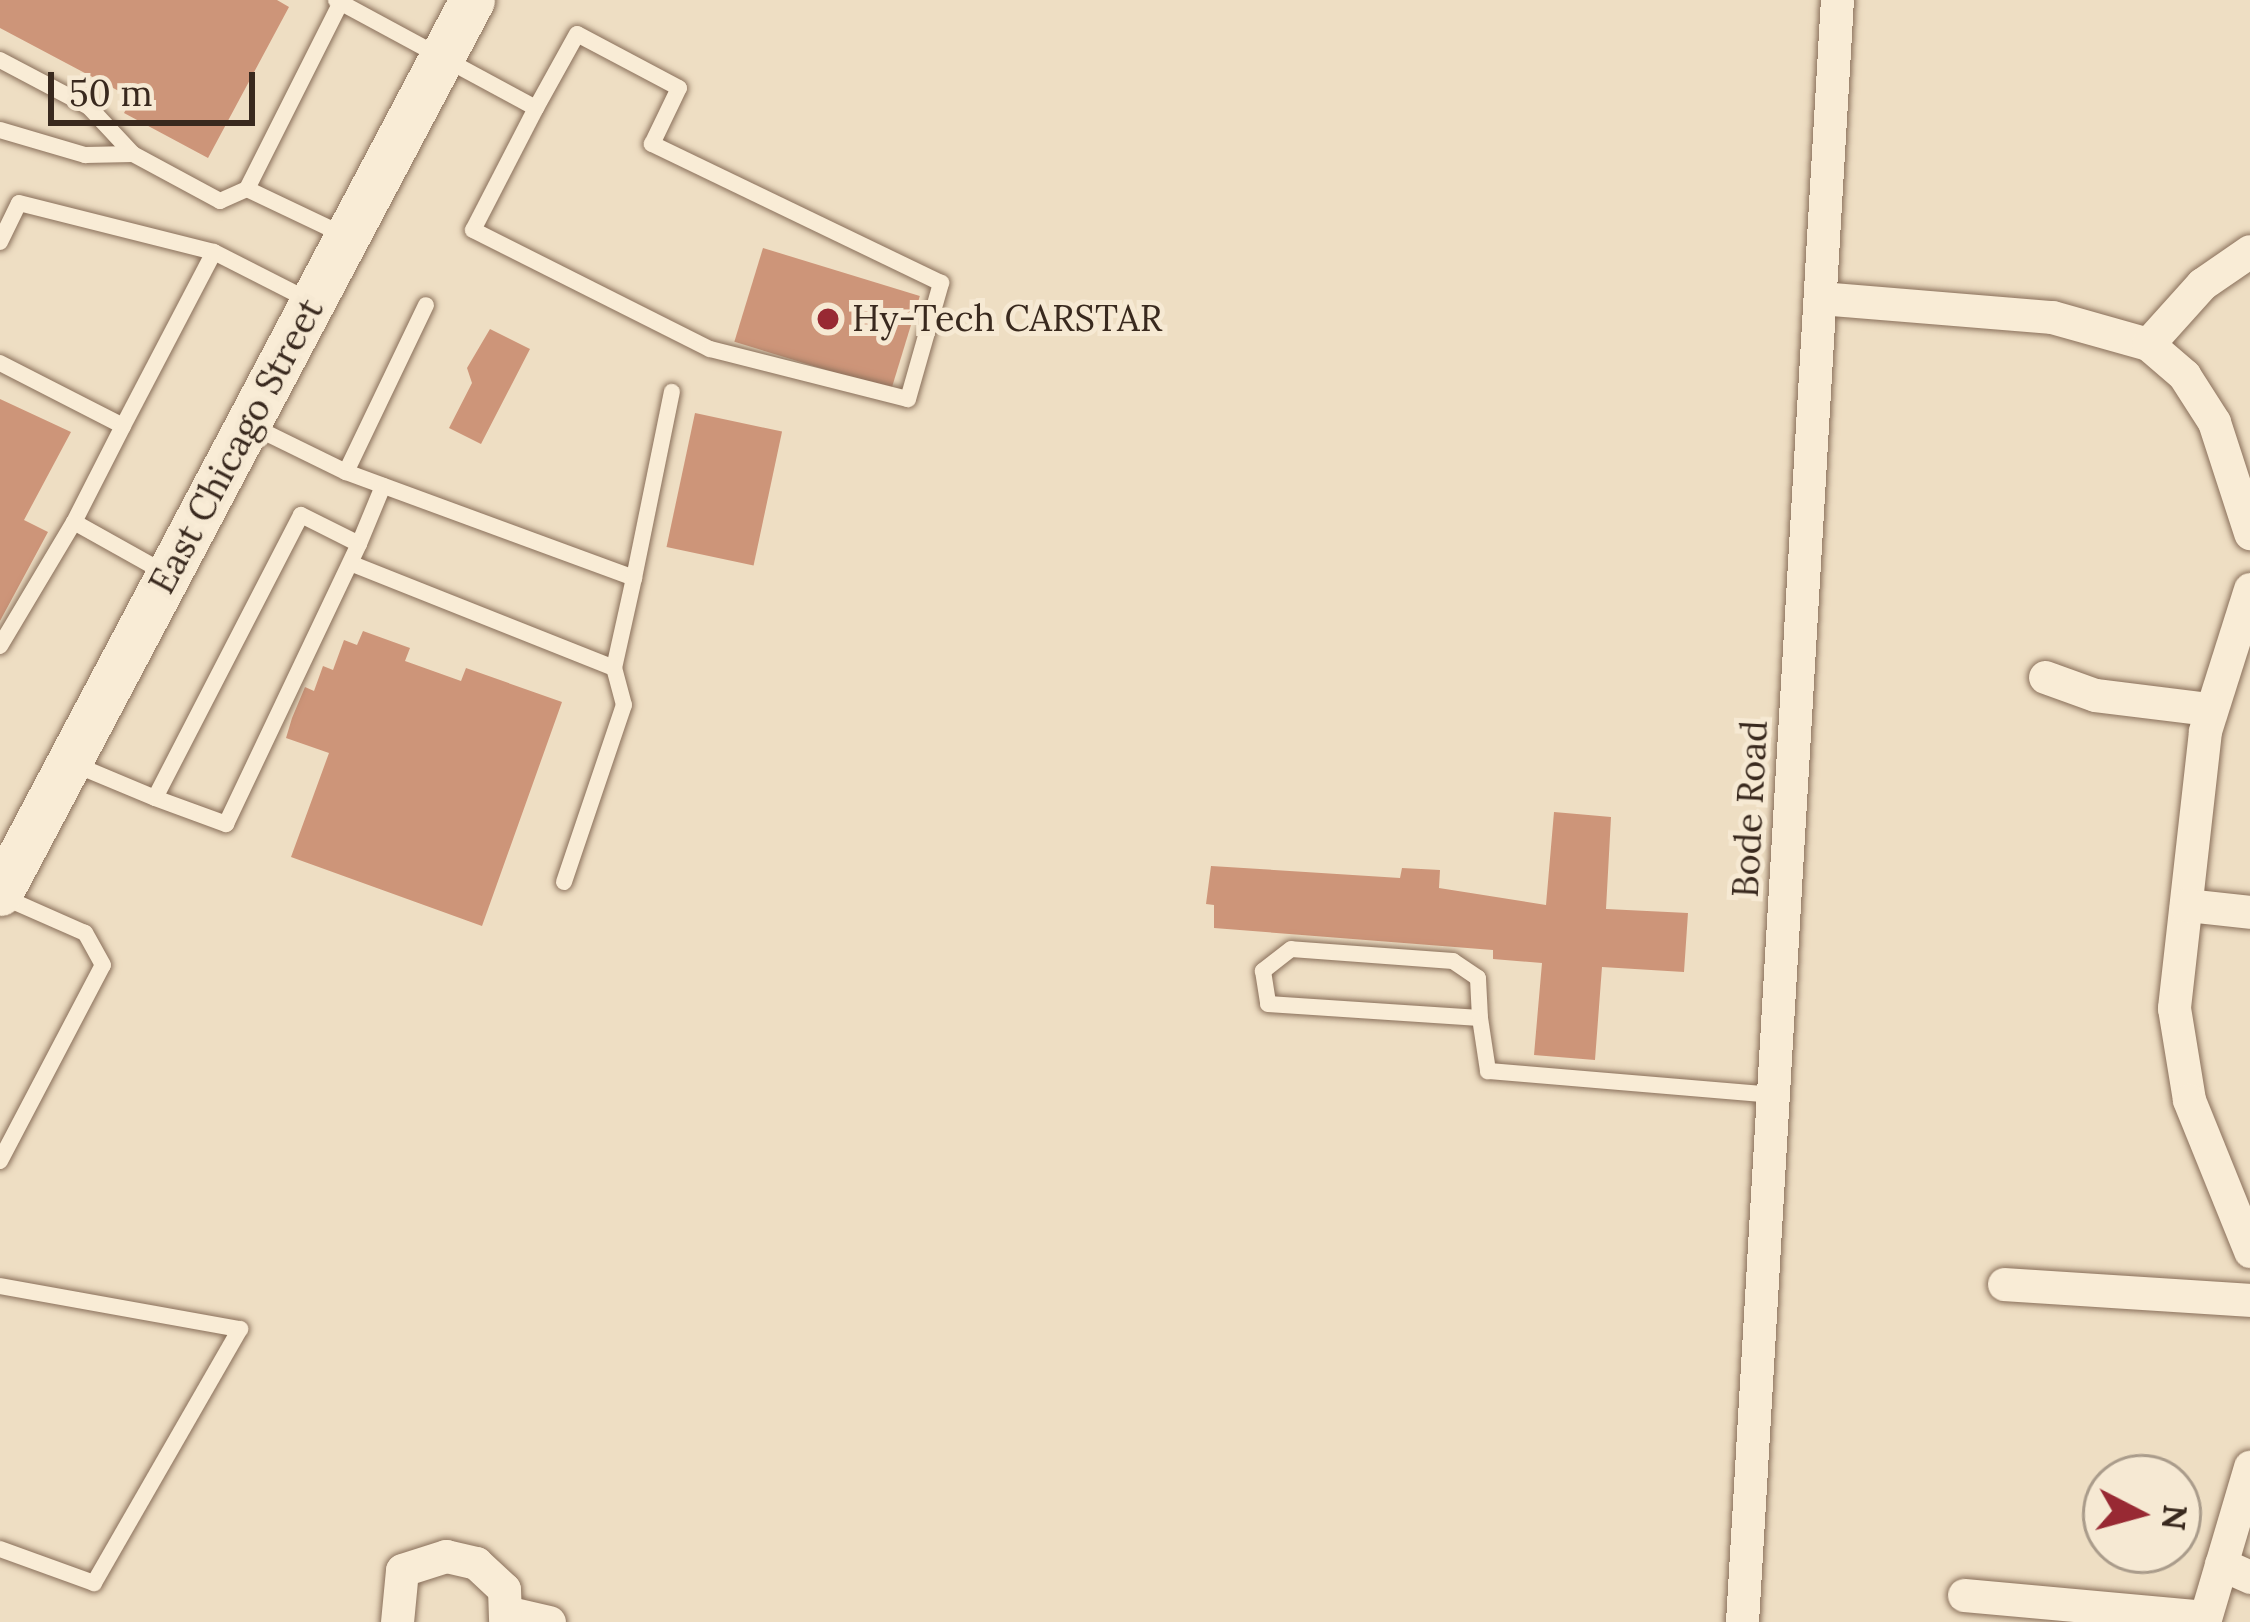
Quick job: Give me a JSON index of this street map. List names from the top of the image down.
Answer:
{
  "streets": {
    "main road": ["East Chicago Street"],
    "street": ["Bode Road"]
  },
  "places": ["Hy-Tech CARSTAR"],
  "scale_bar": "50 m",
  "north": "right"
}
